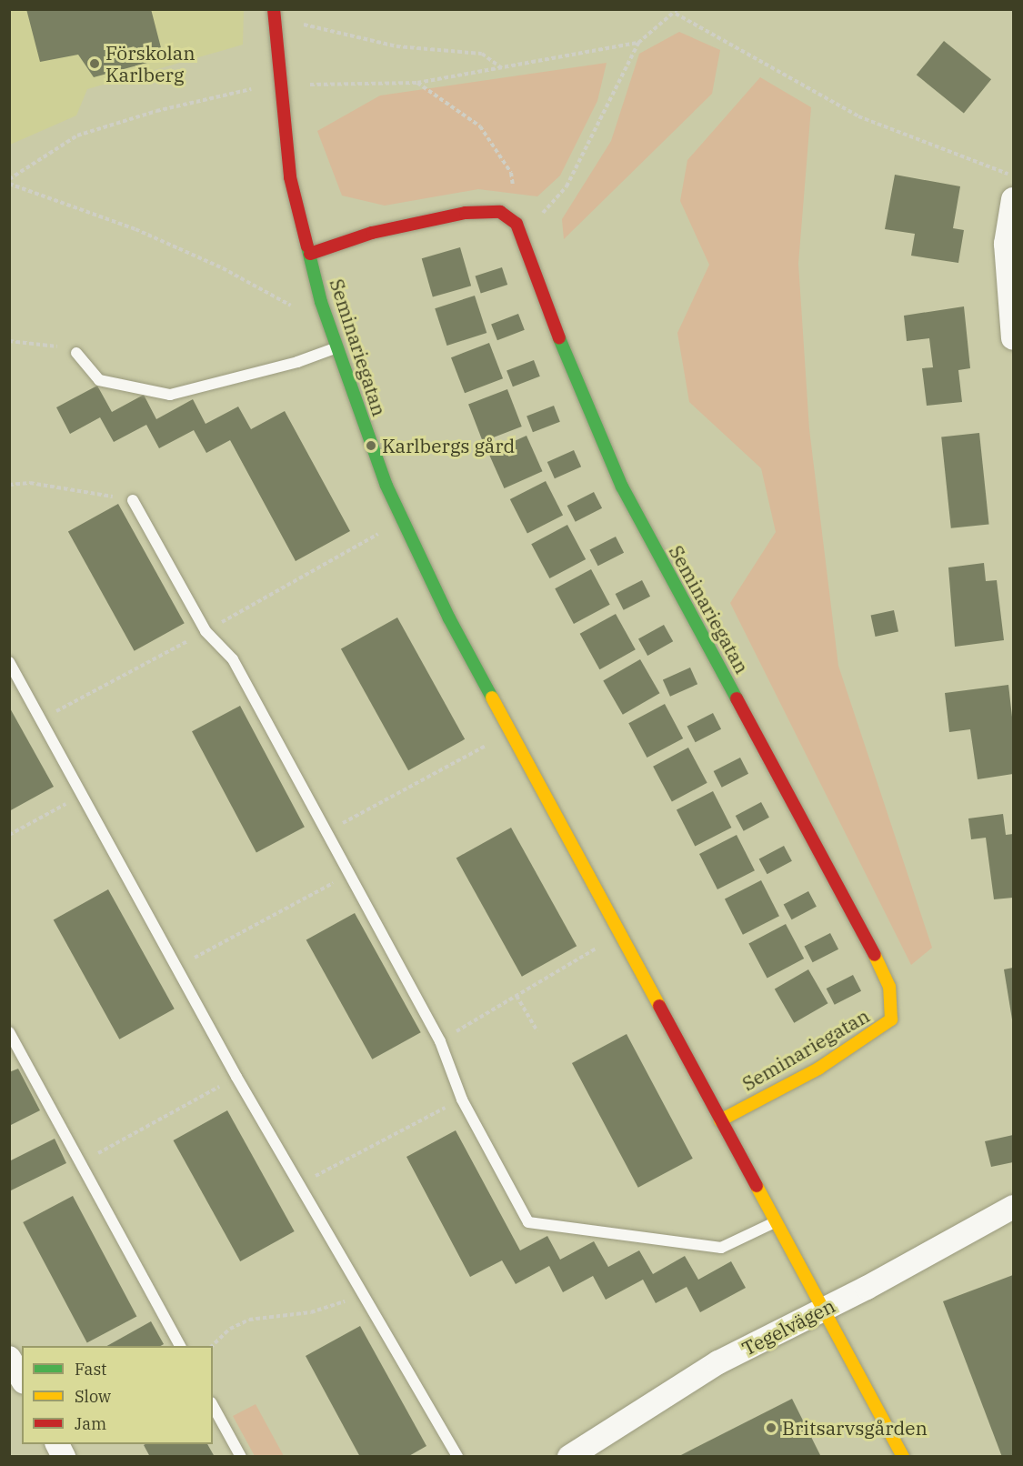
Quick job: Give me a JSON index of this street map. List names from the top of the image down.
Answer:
{
  "streets": {
    "street": ["Seminariegatan", "Tegelvägen"]
  },
  "crossings": [
    ["Seminariegatan", "Tegelvägen"]
  ],
  "places": ["Förskolan Karlberg", "Karlbergs gård", "Britsarvsgården"],
  "legend": ["Fast", "Slow", "Jam"]
}
